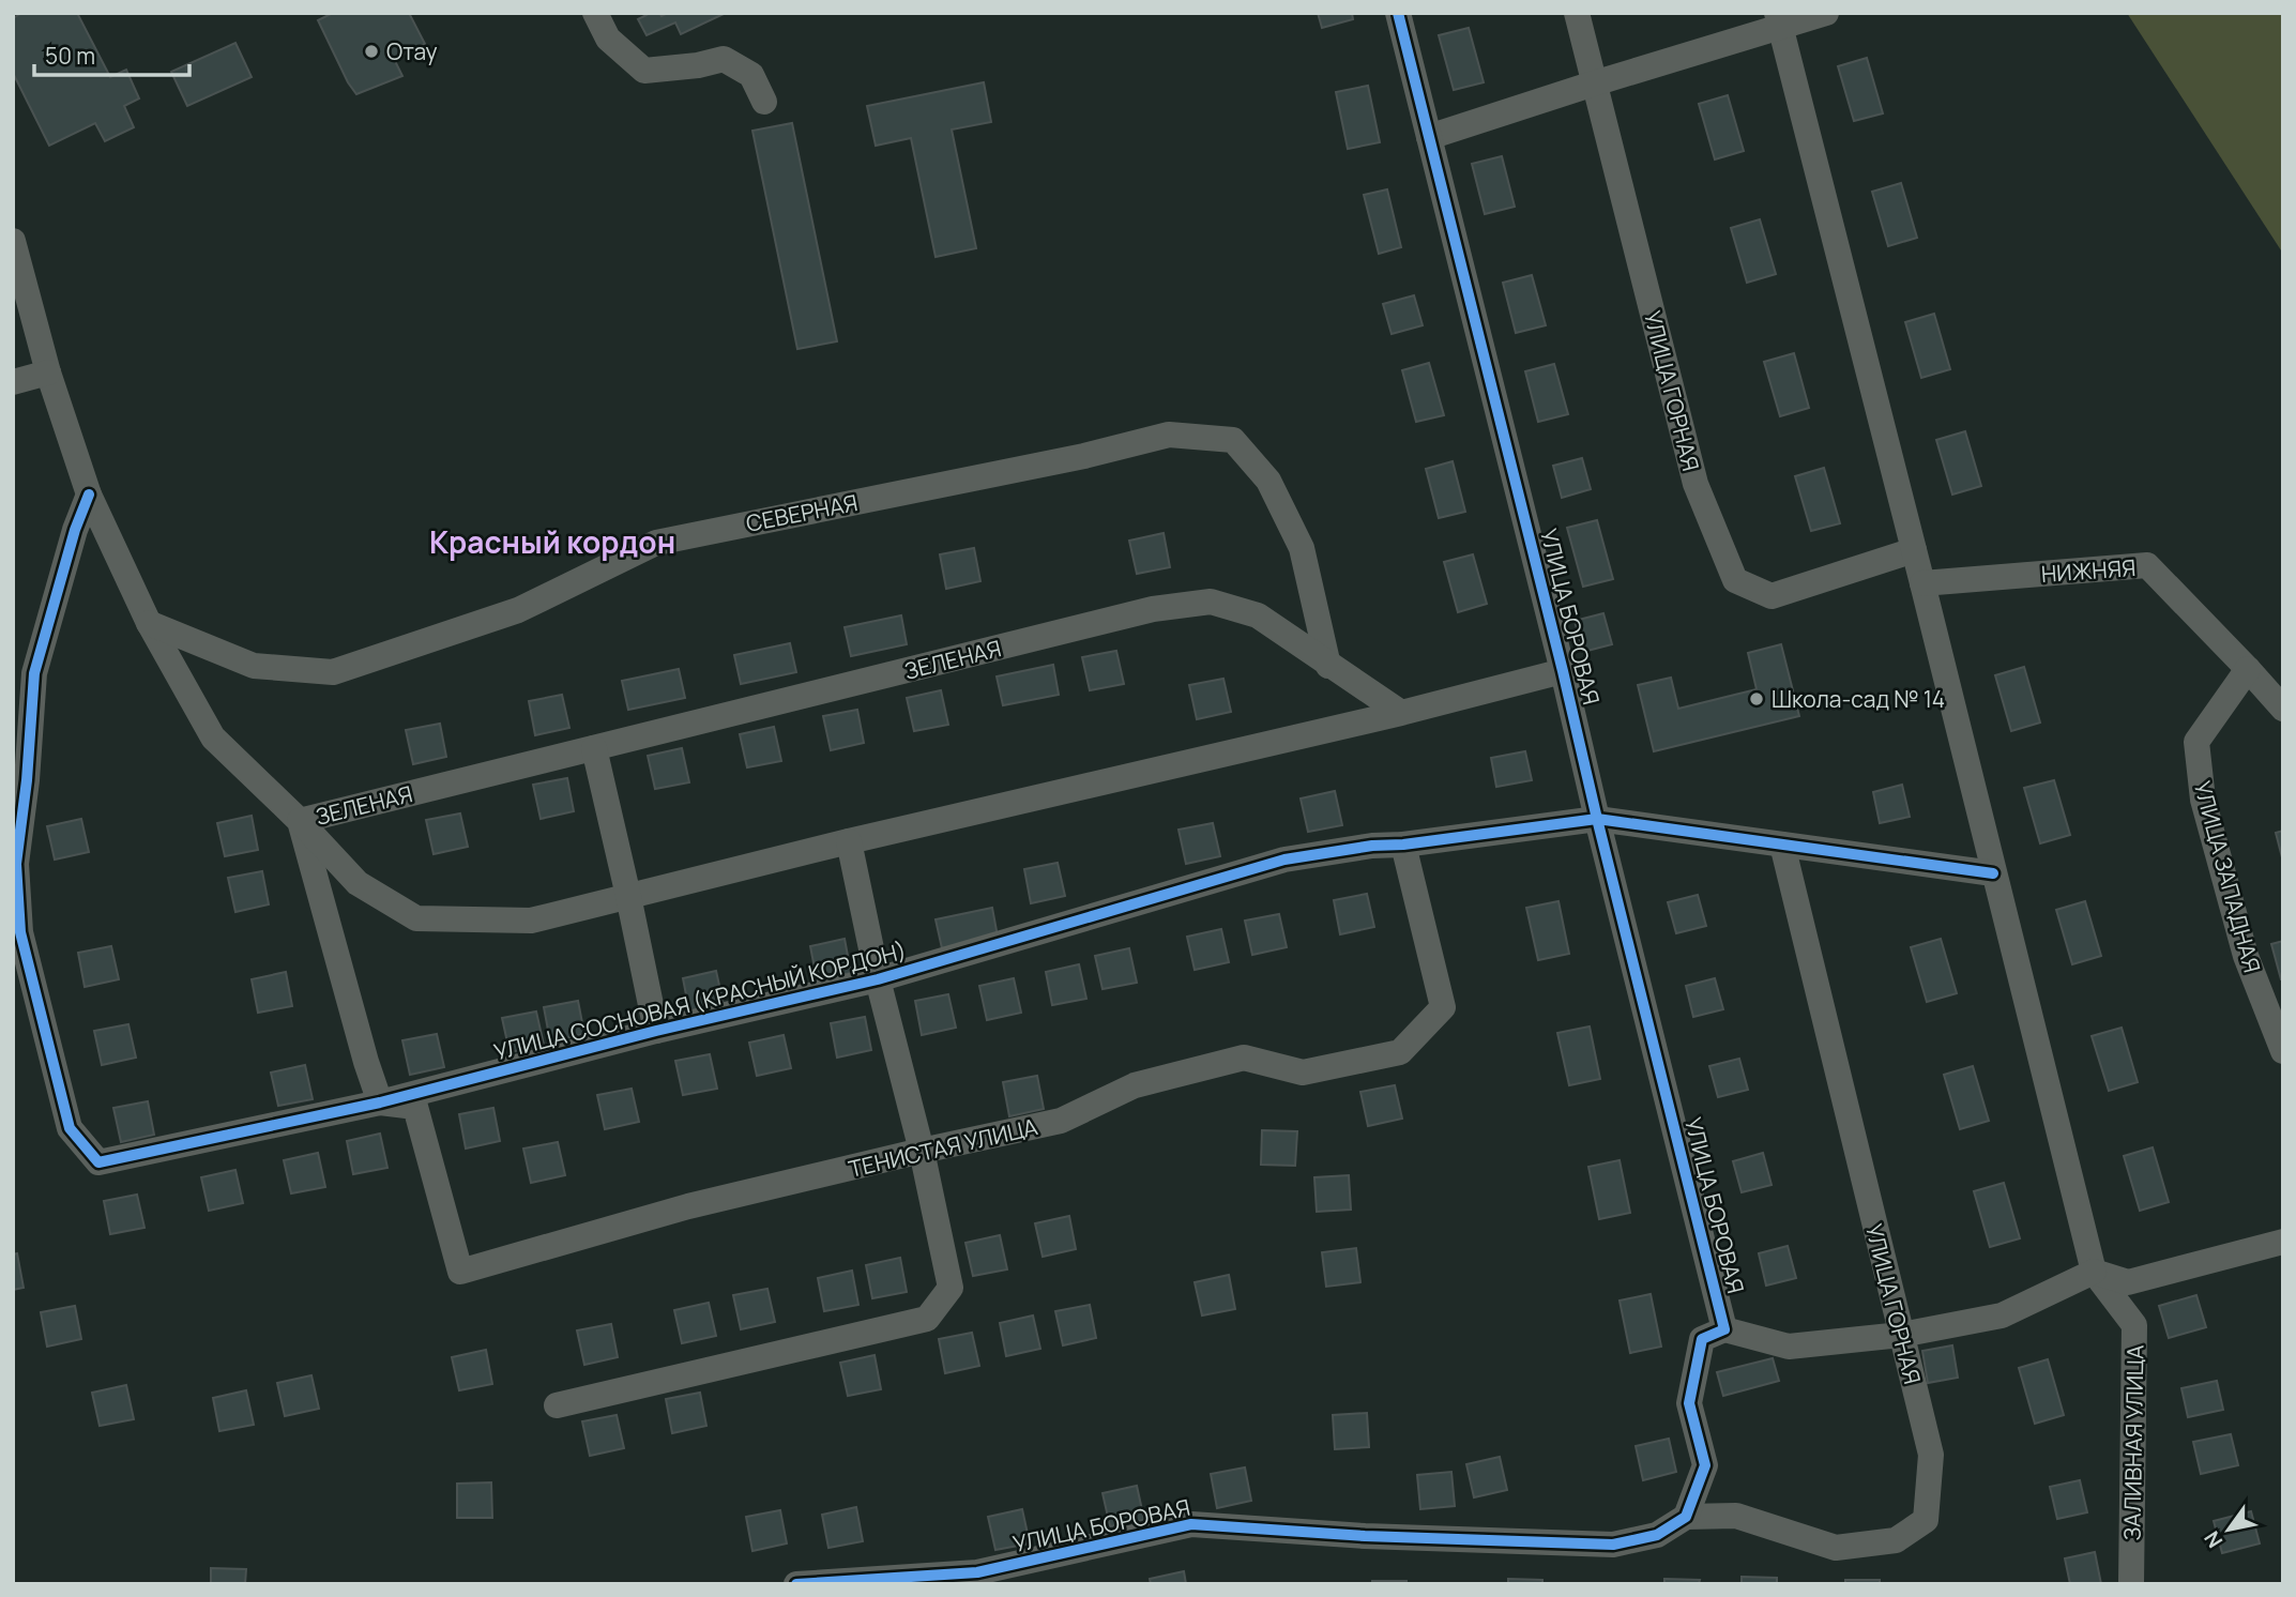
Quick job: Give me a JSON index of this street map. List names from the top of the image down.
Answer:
{
  "streets": {
    "street": [
      "УЛИЦА ГОРНАЯ",
      "СЕВЕРНАЯ",
      "НИЖНЯЯ",
      "УЛИЦА БОРОВАЯ",
      "ЗЕЛЕНАЯ",
      "УЛИЦА ЗАПАДНАЯ",
      "УЛИЦА СОСНОВАЯ (КРАСНЫЙ КОРДОН)",
      "ТЕНИСТАЯ УЛИЦА",
      "ЗАЛИВНАЯ УЛИЦА"
    ]
  },
  "crossings": [
    ["УЛИЦА ГОРНАЯ", "УЛИЦА БОРОВАЯ"],
    ["УЛИЦА ГОРНАЯ", "УЛИЦА СОСНОВАЯ (КРАСНЫЙ КОРДОН)"],
    ["СЕВЕРНАЯ", "ЗЕЛЕНАЯ"],
    ["НИЖНЯЯ", "УЛИЦА ЗАПАДНАЯ"],
    ["УЛИЦА БОРОВАЯ", "ЗЕЛЕНАЯ"],
    ["УЛИЦА БОРОВАЯ", "УЛИЦА СОСНОВАЯ (КРАСНЫЙ КОРДОН)"],
    ["УЛИЦА СОСНОВАЯ (КРАСНЫЙ КОРДОН)", "ТЕНИСТАЯ УЛИЦА"]
  ],
  "districts": ["Красный кордон"],
  "places": ["Отау", "Школа-сад № 14"],
  "scale_bar": "50 m",
  "north": "bottom left"
}
